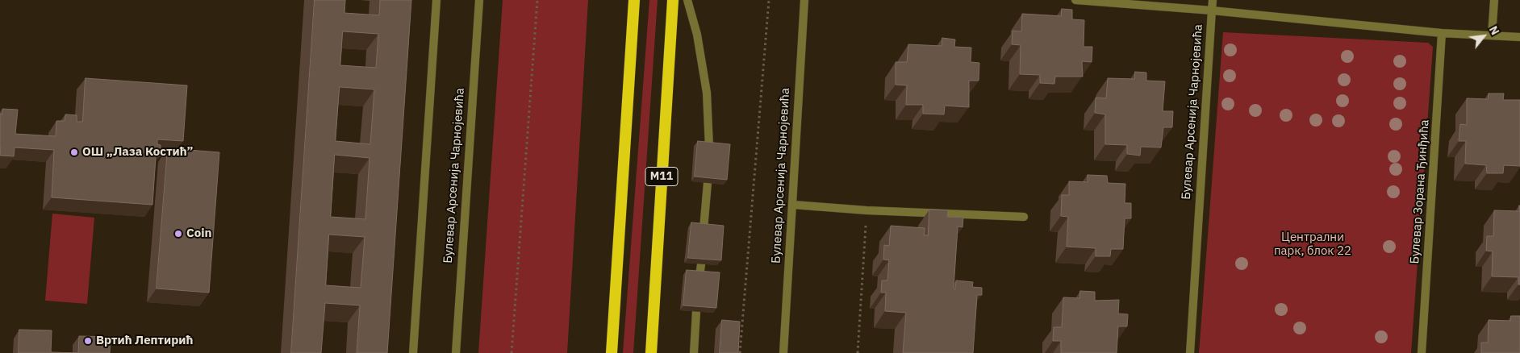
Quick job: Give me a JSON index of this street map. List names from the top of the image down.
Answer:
{
  "streets": {
    "highway": ["M11"],
    "street": ["Булевар Арсенија Чарнојевића", "Булевар Зорана Ђинђића"]
  },
  "parks": ["Централни парк, блок 22"],
  "places": ["ОШ „Лаза Костић”", "Coin", "Вртић Лептирић"],
  "north": "top right"
}
